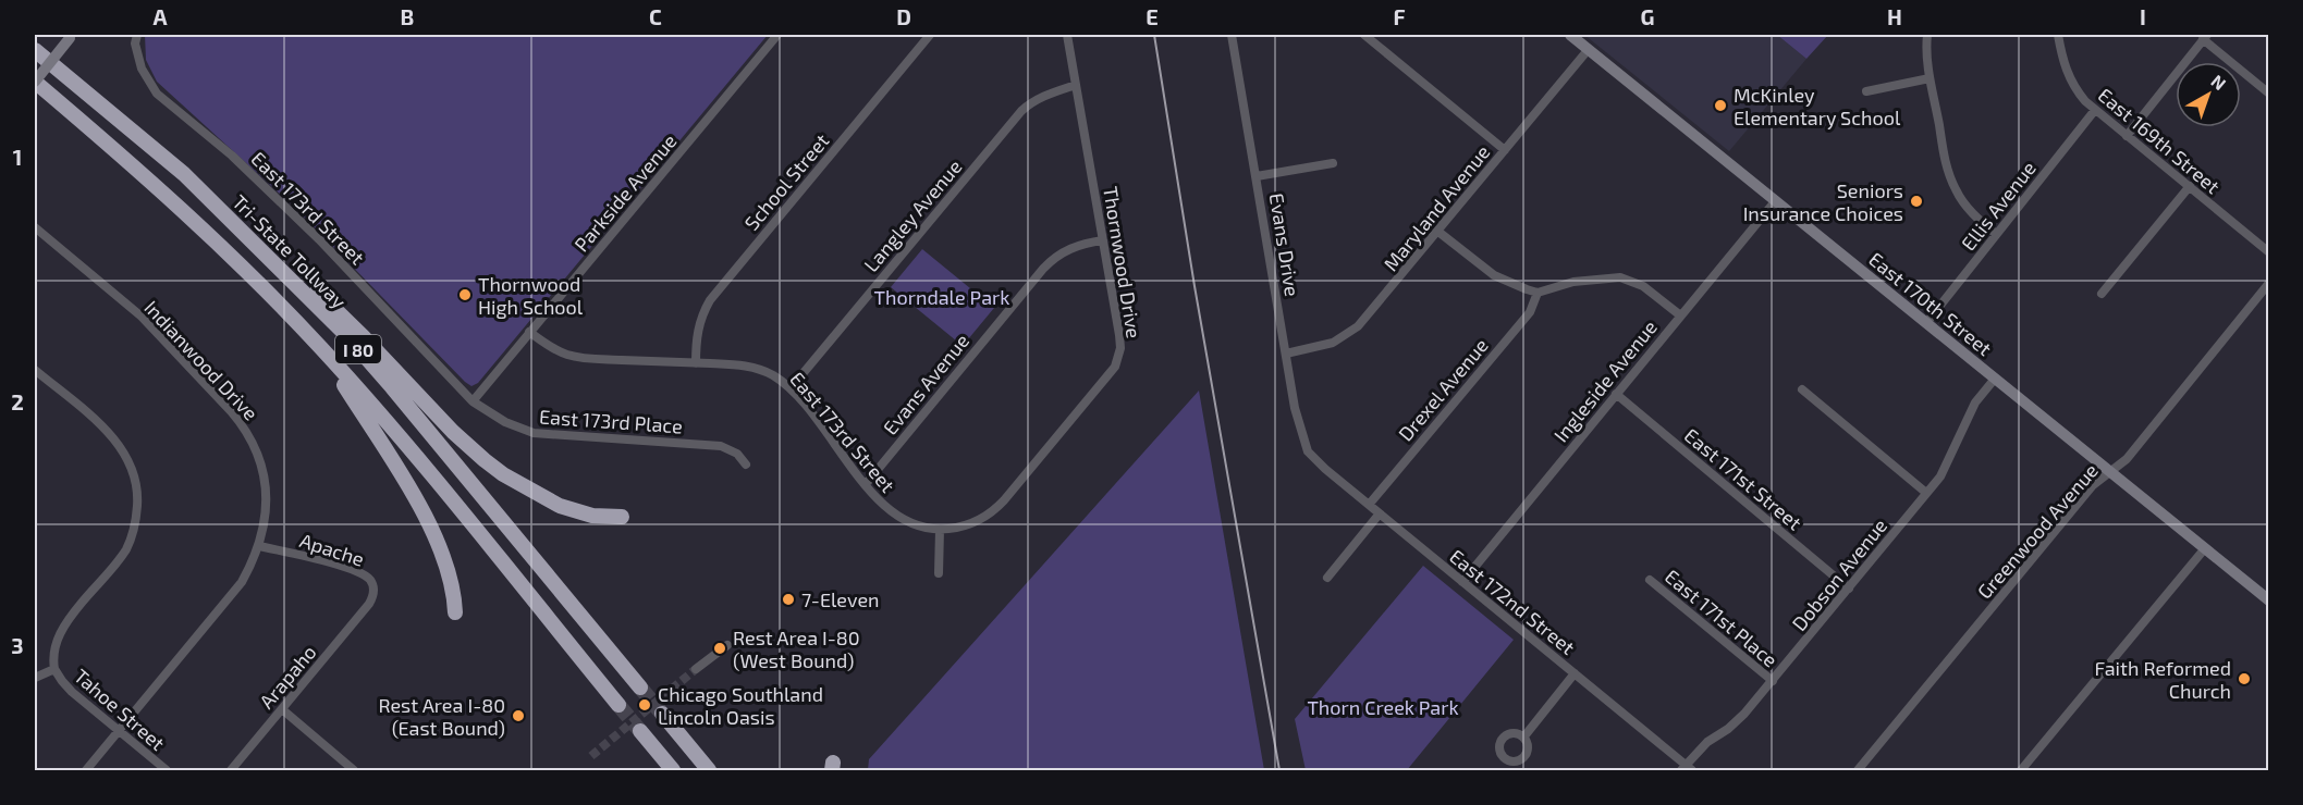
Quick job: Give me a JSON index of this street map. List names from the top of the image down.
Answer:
{
  "streets": {
    "highway": ["Tri-State Tollway", "I 80"],
    "street": [
      "East 169th Street",
      "School Street",
      "Parkside Avenue",
      "Ellis Avenue",
      "East 173rd Street",
      "Maryland Avenue",
      "Langley Avenue",
      "Evans Drive",
      "Thornwood Drive",
      "East 170th Street",
      "Indianwood Drive",
      "Ingleside Avenue",
      "Evans Avenue",
      "Drexel Avenue",
      "East 173rd Place",
      "East 171st Street",
      "Greenwood Avenue",
      "Apache",
      "Dobson Avenue",
      "East 172nd Street",
      "East 171st Place",
      "Arapaho",
      "Tahoe Street"
    ]
  },
  "crossings": [
    ["East 169th Street", "Ellis Avenue"],
    ["School Street", "East 173rd Street"],
    ["Parkside Avenue", "East 173rd Street"],
    ["Parkside Avenue", "East 173rd Place"],
    ["Ellis Avenue", "East 170th Street"],
    ["East 173rd Street", "Langley Avenue"],
    ["East 173rd Street", "Thornwood Drive"],
    ["East 173rd Street", "Evans Avenue"],
    ["East 173rd Street", "East 173rd Place"],
    ["Maryland Avenue", "Evans Drive"],
    ["Maryland Avenue", "East 170th Street"],
    ["Langley Avenue", "Thornwood Drive"],
    ["Evans Drive", "East 172nd Street"],
    ["Thornwood Drive", "Evans Avenue"],
    ["East 170th Street", "Ingleside Avenue"],
    ["East 170th Street", "Greenwood Avenue"],
    ["East 170th Street", "Dobson Avenue"],
    ["Indianwood Drive", "Apache"],
    ["Indianwood Drive", "Tahoe Street"],
    ["Ingleside Avenue", "East 171st Street"],
    ["Ingleside Avenue", "East 172nd Street"],
    ["Drexel Avenue", "East 172nd Street"],
    ["East 171st Street", "Dobson Avenue"],
    ["Apache", "Arapaho"],
    ["Dobson Avenue", "East 172nd Street"],
    ["Dobson Avenue", "East 171st Place"]
  ],
  "parks": ["Thorndale Park", "Thorn Creek Park"],
  "places": [
    "McKinley Elementary School",
    "Seniors Insurance Choices",
    "Thornwood High School",
    "7-Eleven",
    "Rest Area I-80 (West Bound)",
    "Faith Reformed Church",
    "Chicago Southland Lincoln Oasis",
    "Rest Area I-80 (East Bound)"
  ],
  "north": "top right",
  "grid": {
    "columns": [
      "A",
      "B",
      "C",
      "D",
      "E",
      "F",
      "G",
      "H",
      "I"
    ],
    "rows": ["1", "2", "3"]
  }
}
